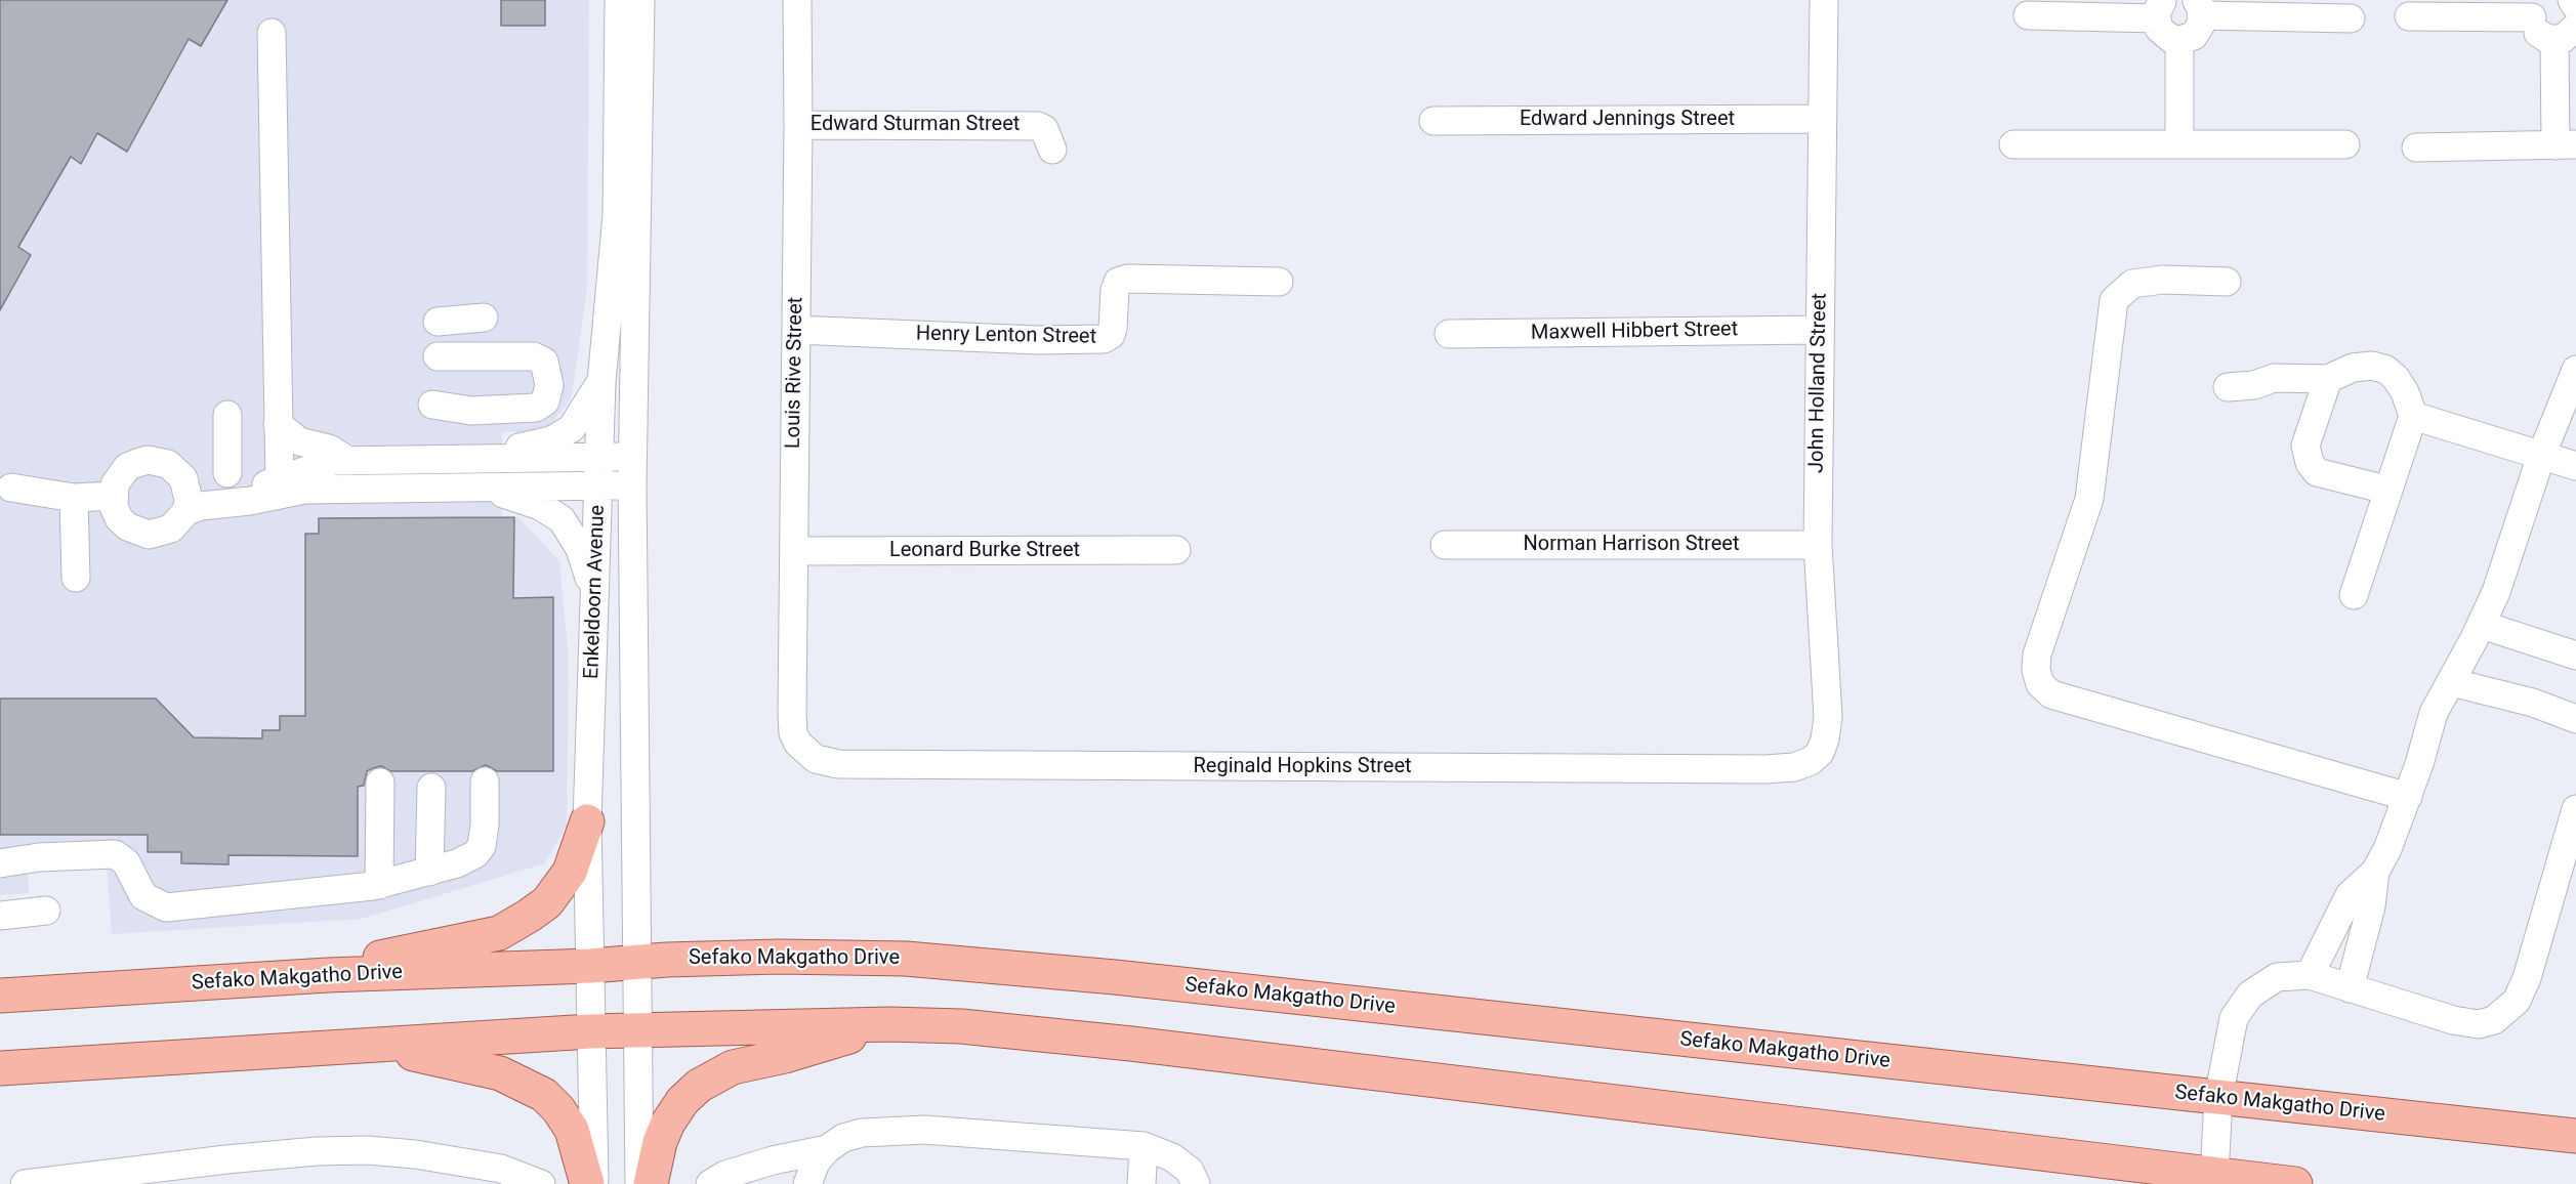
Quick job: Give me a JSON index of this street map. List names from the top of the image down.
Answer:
{
  "streets": {
    "main road": ["Sefako Makgatho Drive"],
    "street": [
      "Edward Jennings Street",
      "Edward Sturman Street",
      "Maxwell Hibbert Street",
      "Henry Lenton Street",
      "Louis Rive Street",
      "John Holland Street",
      "Norman Harrison Street",
      "Leonard Burke Street",
      "Enkeldoorn Avenue",
      "Reginald Hopkins Street"
    ]
  },
  "crossings": [
    ["Edward Jennings Street", "John Holland Street"],
    ["Edward Sturman Street", "Louis Rive Street"],
    ["Maxwell Hibbert Street", "John Holland Street"],
    ["Henry Lenton Street", "Louis Rive Street"],
    ["Louis Rive Street", "Leonard Burke Street"],
    ["Louis Rive Street", "Reginald Hopkins Street"],
    ["John Holland Street", "Norman Harrison Street"],
    ["John Holland Street", "Reginald Hopkins Street"],
    ["Enkeldoorn Avenue", "Sefako Makgatho Drive"]
  ]
}
